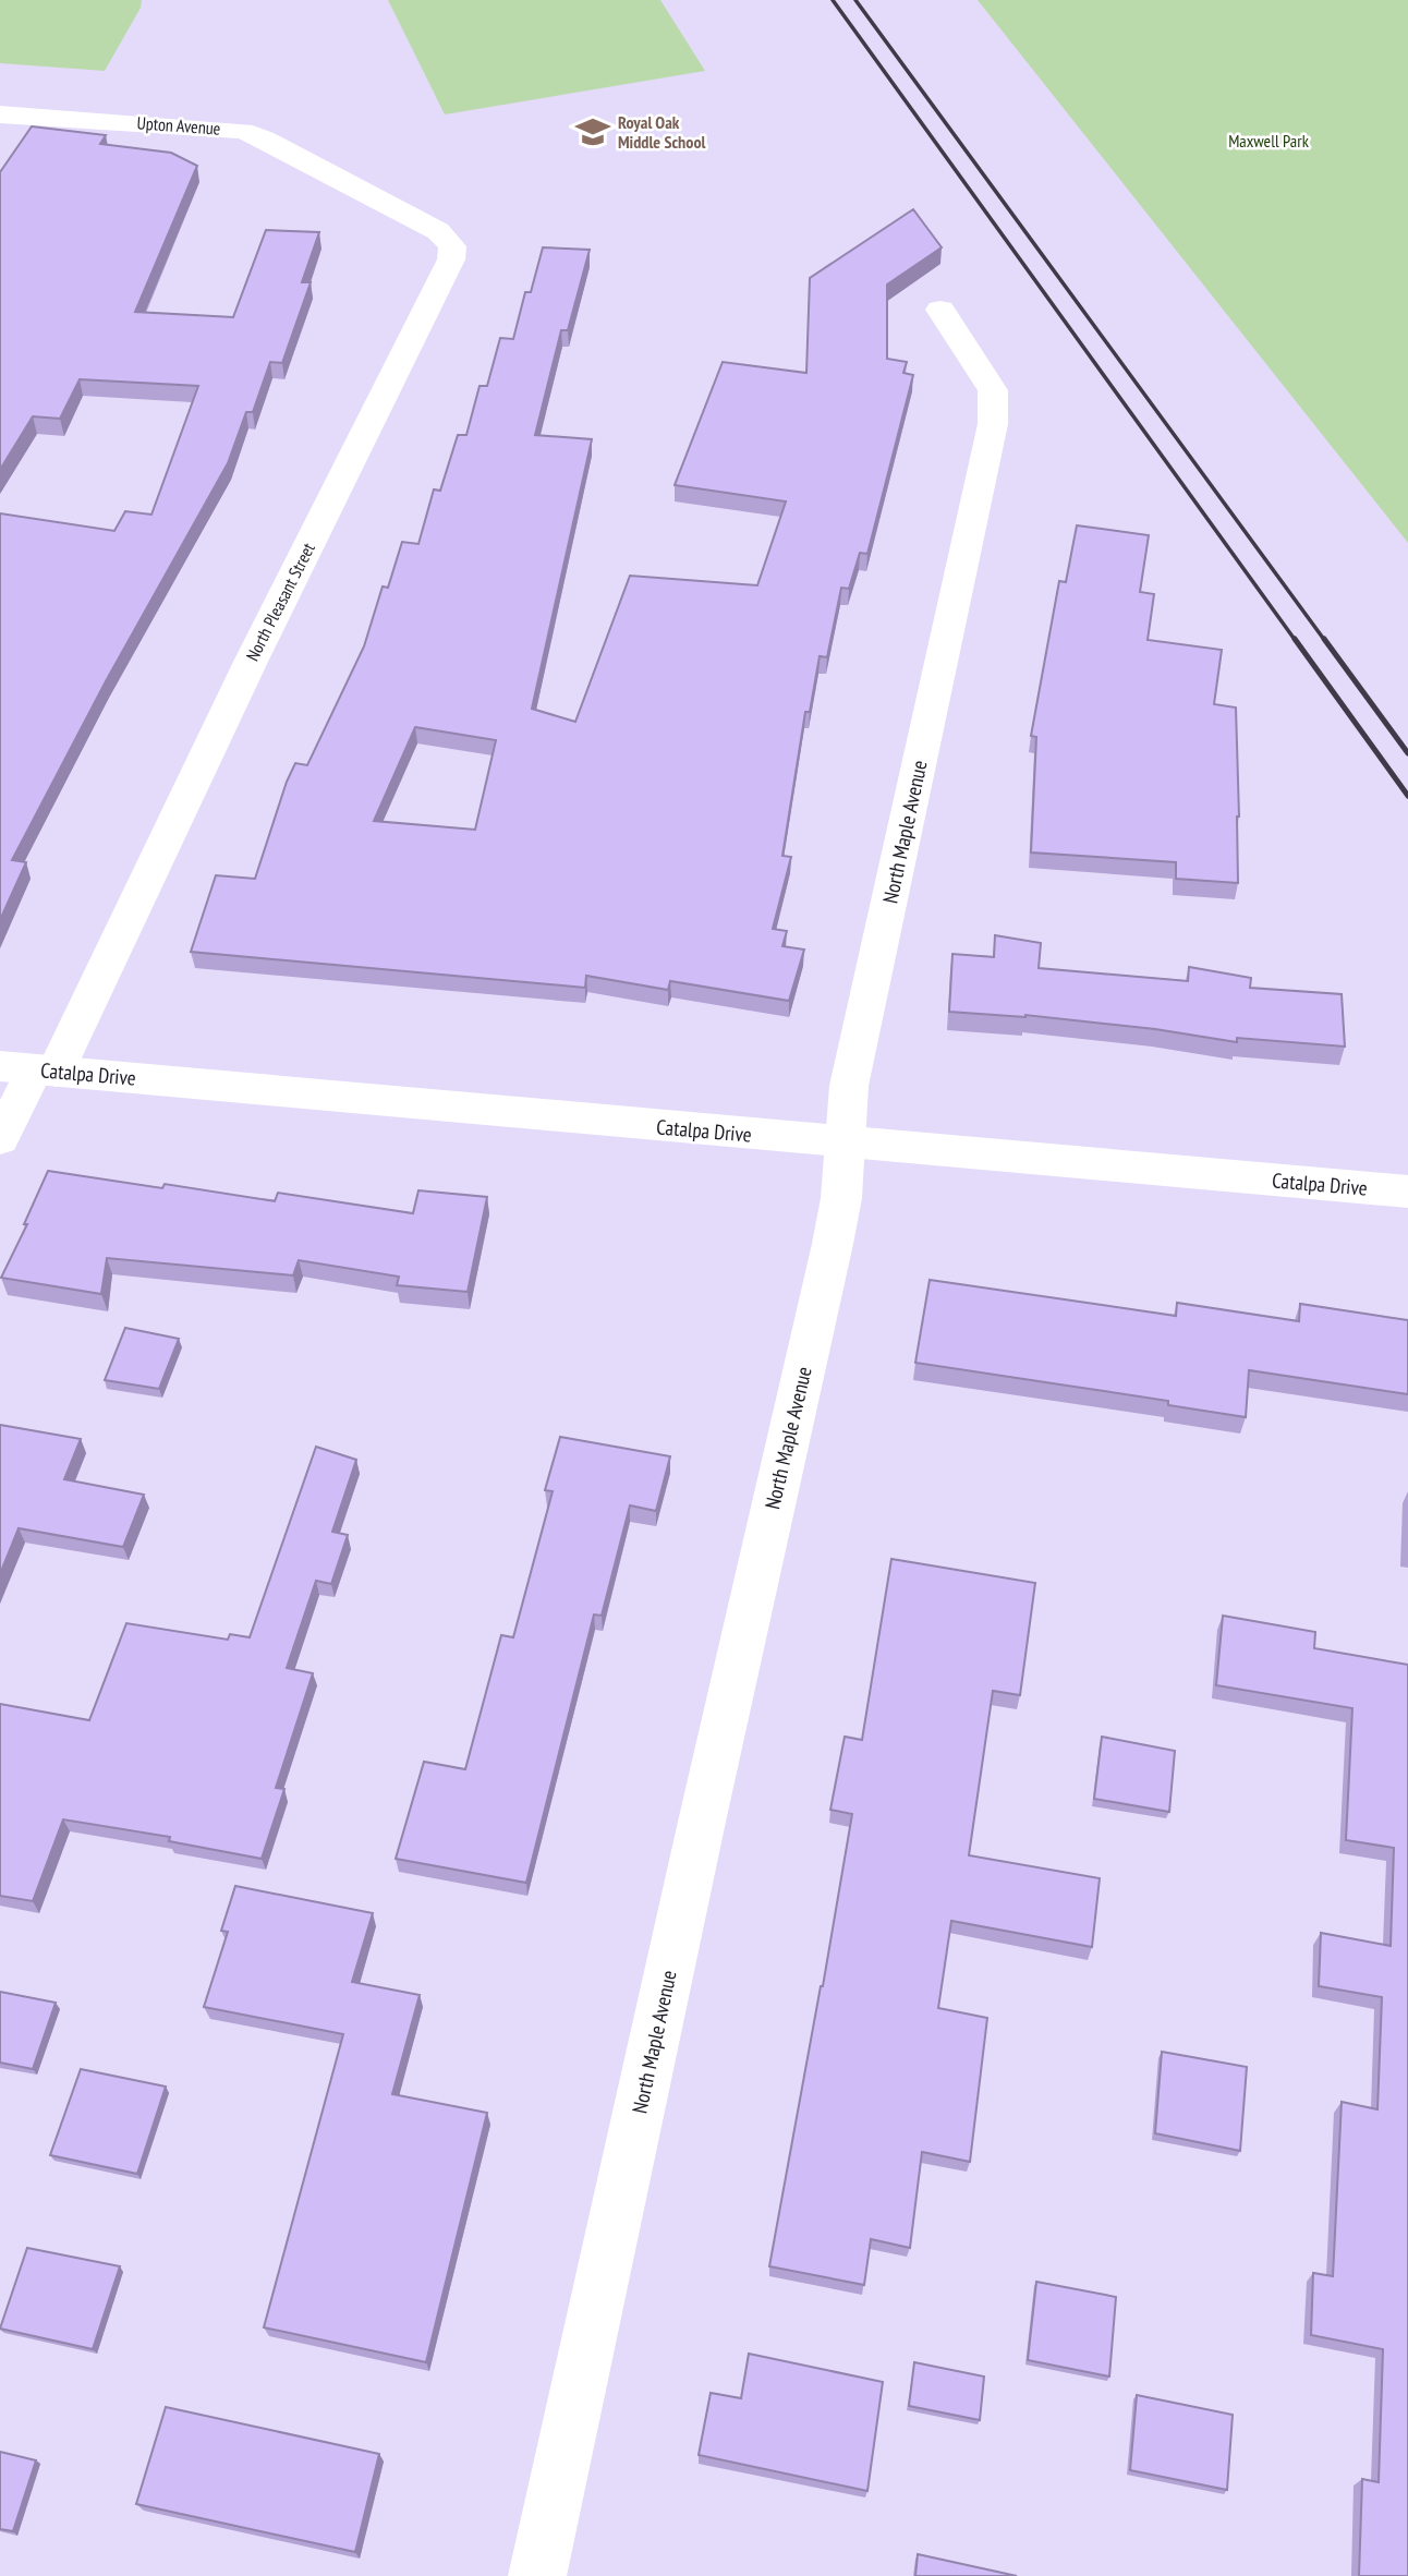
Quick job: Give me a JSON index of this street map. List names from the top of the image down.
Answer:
{
  "streets": {
    "street": [
      "Upton Avenue",
      "North Pleasant Street",
      "North Maple Avenue",
      "Catalpa Drive"
    ]
  },
  "crossings": [
    ["Upton Avenue", "North Pleasant Street"],
    ["North Pleasant Street", "Catalpa Drive"],
    ["North Maple Avenue", "Catalpa Drive"]
  ],
  "parks": ["Maxwell Park"],
  "places": {
    "school or university": ["Royal Oak Middle School"]
  }
}
